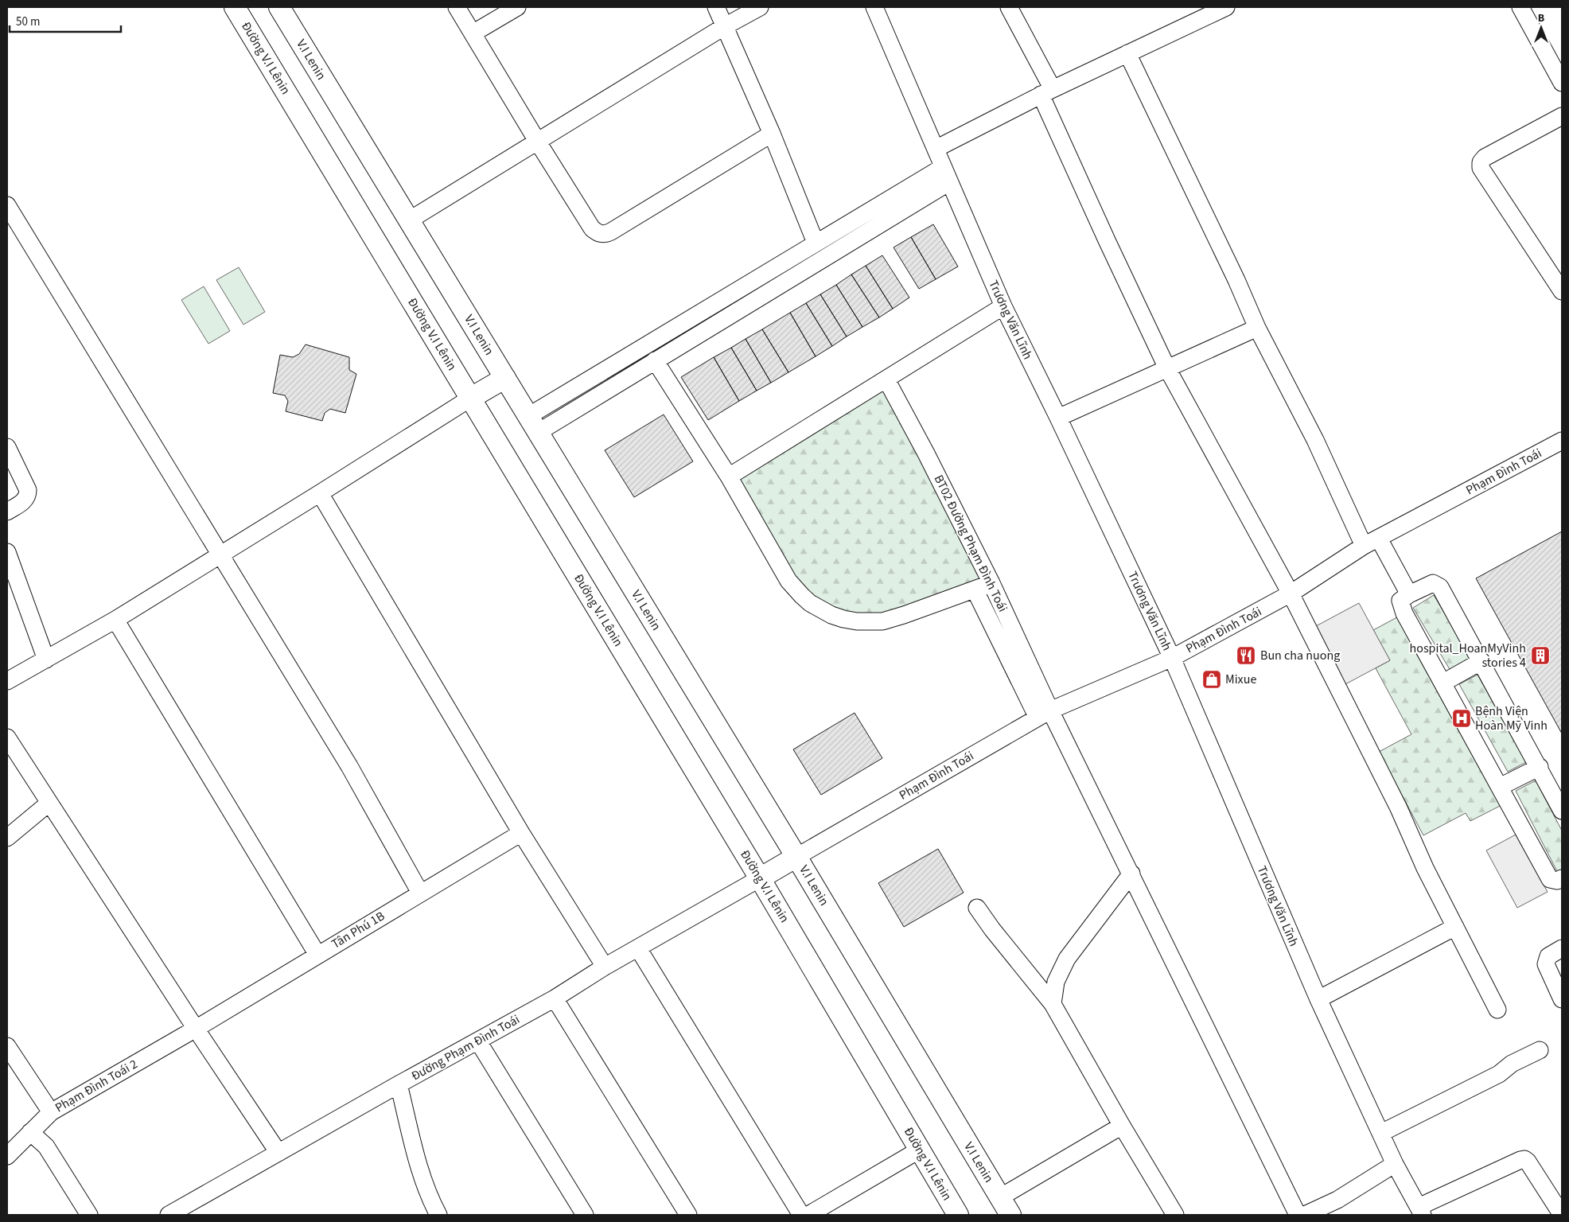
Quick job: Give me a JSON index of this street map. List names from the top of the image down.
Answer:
{
  "streets": {
    "main road": ["Đường V.I Lênin", "V.I Lenin"],
    "street": [
      "Trương Văn Lĩnh",
      "Phạm Đình Toái",
      "BT02 Đường Phạm Đình Toái",
      "Tân Phú 1B",
      "Đường Phạm Đình Toái",
      "Phạm Đình Toái 2"
    ]
  },
  "crossings": [
    ["Đường V.I Lênin", "Đường Phạm Đình Toái"],
    ["V.I Lenin", "Phạm Đình Toái"],
    ["Trương Văn Lĩnh", "Phạm Đình Toái"],
    ["Phạm Đình Toái", "BT02 Đường Phạm Đình Toái"],
    ["Tân Phú 1B", "Phạm Đình Toái 2"]
  ],
  "places": {
    "restaurant": ["Bun cha nuong"],
    "building": ["hospital_HoanMyVinh stories 4"],
    "shop": ["Mixue"],
    "hospital": ["Bệnh Viện Hoàn Mỹ Vinh"]
  },
  "scale_bar": "50 m",
  "north": "top"
}
